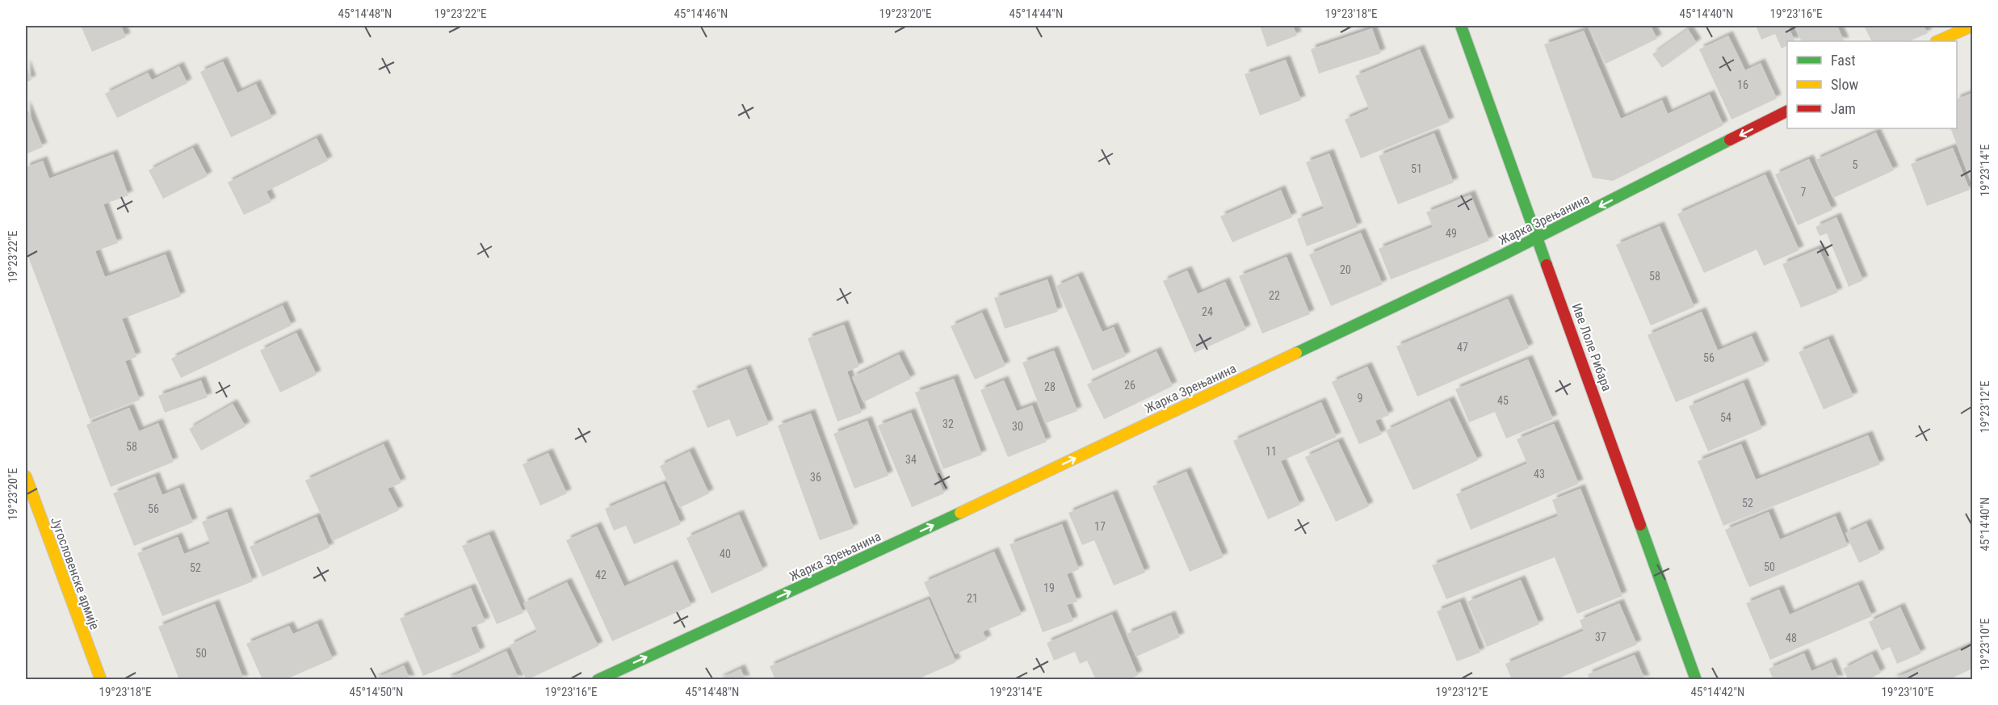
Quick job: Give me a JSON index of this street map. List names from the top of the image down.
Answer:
{
  "streets": {
    "street": ["Жарка Зрењанина", "Иве Лоле Рибара", "Југословенске армије"]
  },
  "crossings": [
    ["Жарка Зрењанина", "Иве Лоле Рибара"]
  ],
  "house_numbers": [
    "16",
    "5",
    "51",
    "7",
    "49",
    "20",
    "58",
    "22",
    "24",
    "47",
    "56",
    "26",
    "28",
    "9",
    "45",
    "54",
    "32",
    "30",
    "58",
    "11",
    "34",
    "43",
    "36",
    "52",
    "56",
    "17",
    "40",
    "50",
    "52",
    "42",
    "19",
    "21",
    "37",
    "48",
    "50"
  ],
  "legend": ["Fast", "Slow", "Jam"],
  "coordinates": [
    "45°14'48\"N",
    "19°23'22\"E",
    "45°14'46\"N",
    "19°23'20\"E",
    "45°14'44\"N",
    "19°23'18\"E",
    "45°14'40\"N",
    "19°23'16\"E",
    "19°23'14\"E",
    "19°23'12\"E",
    "19°23'10\"E",
    "45°14'50\"N",
    "45°14'42\"N"
  ]
}
